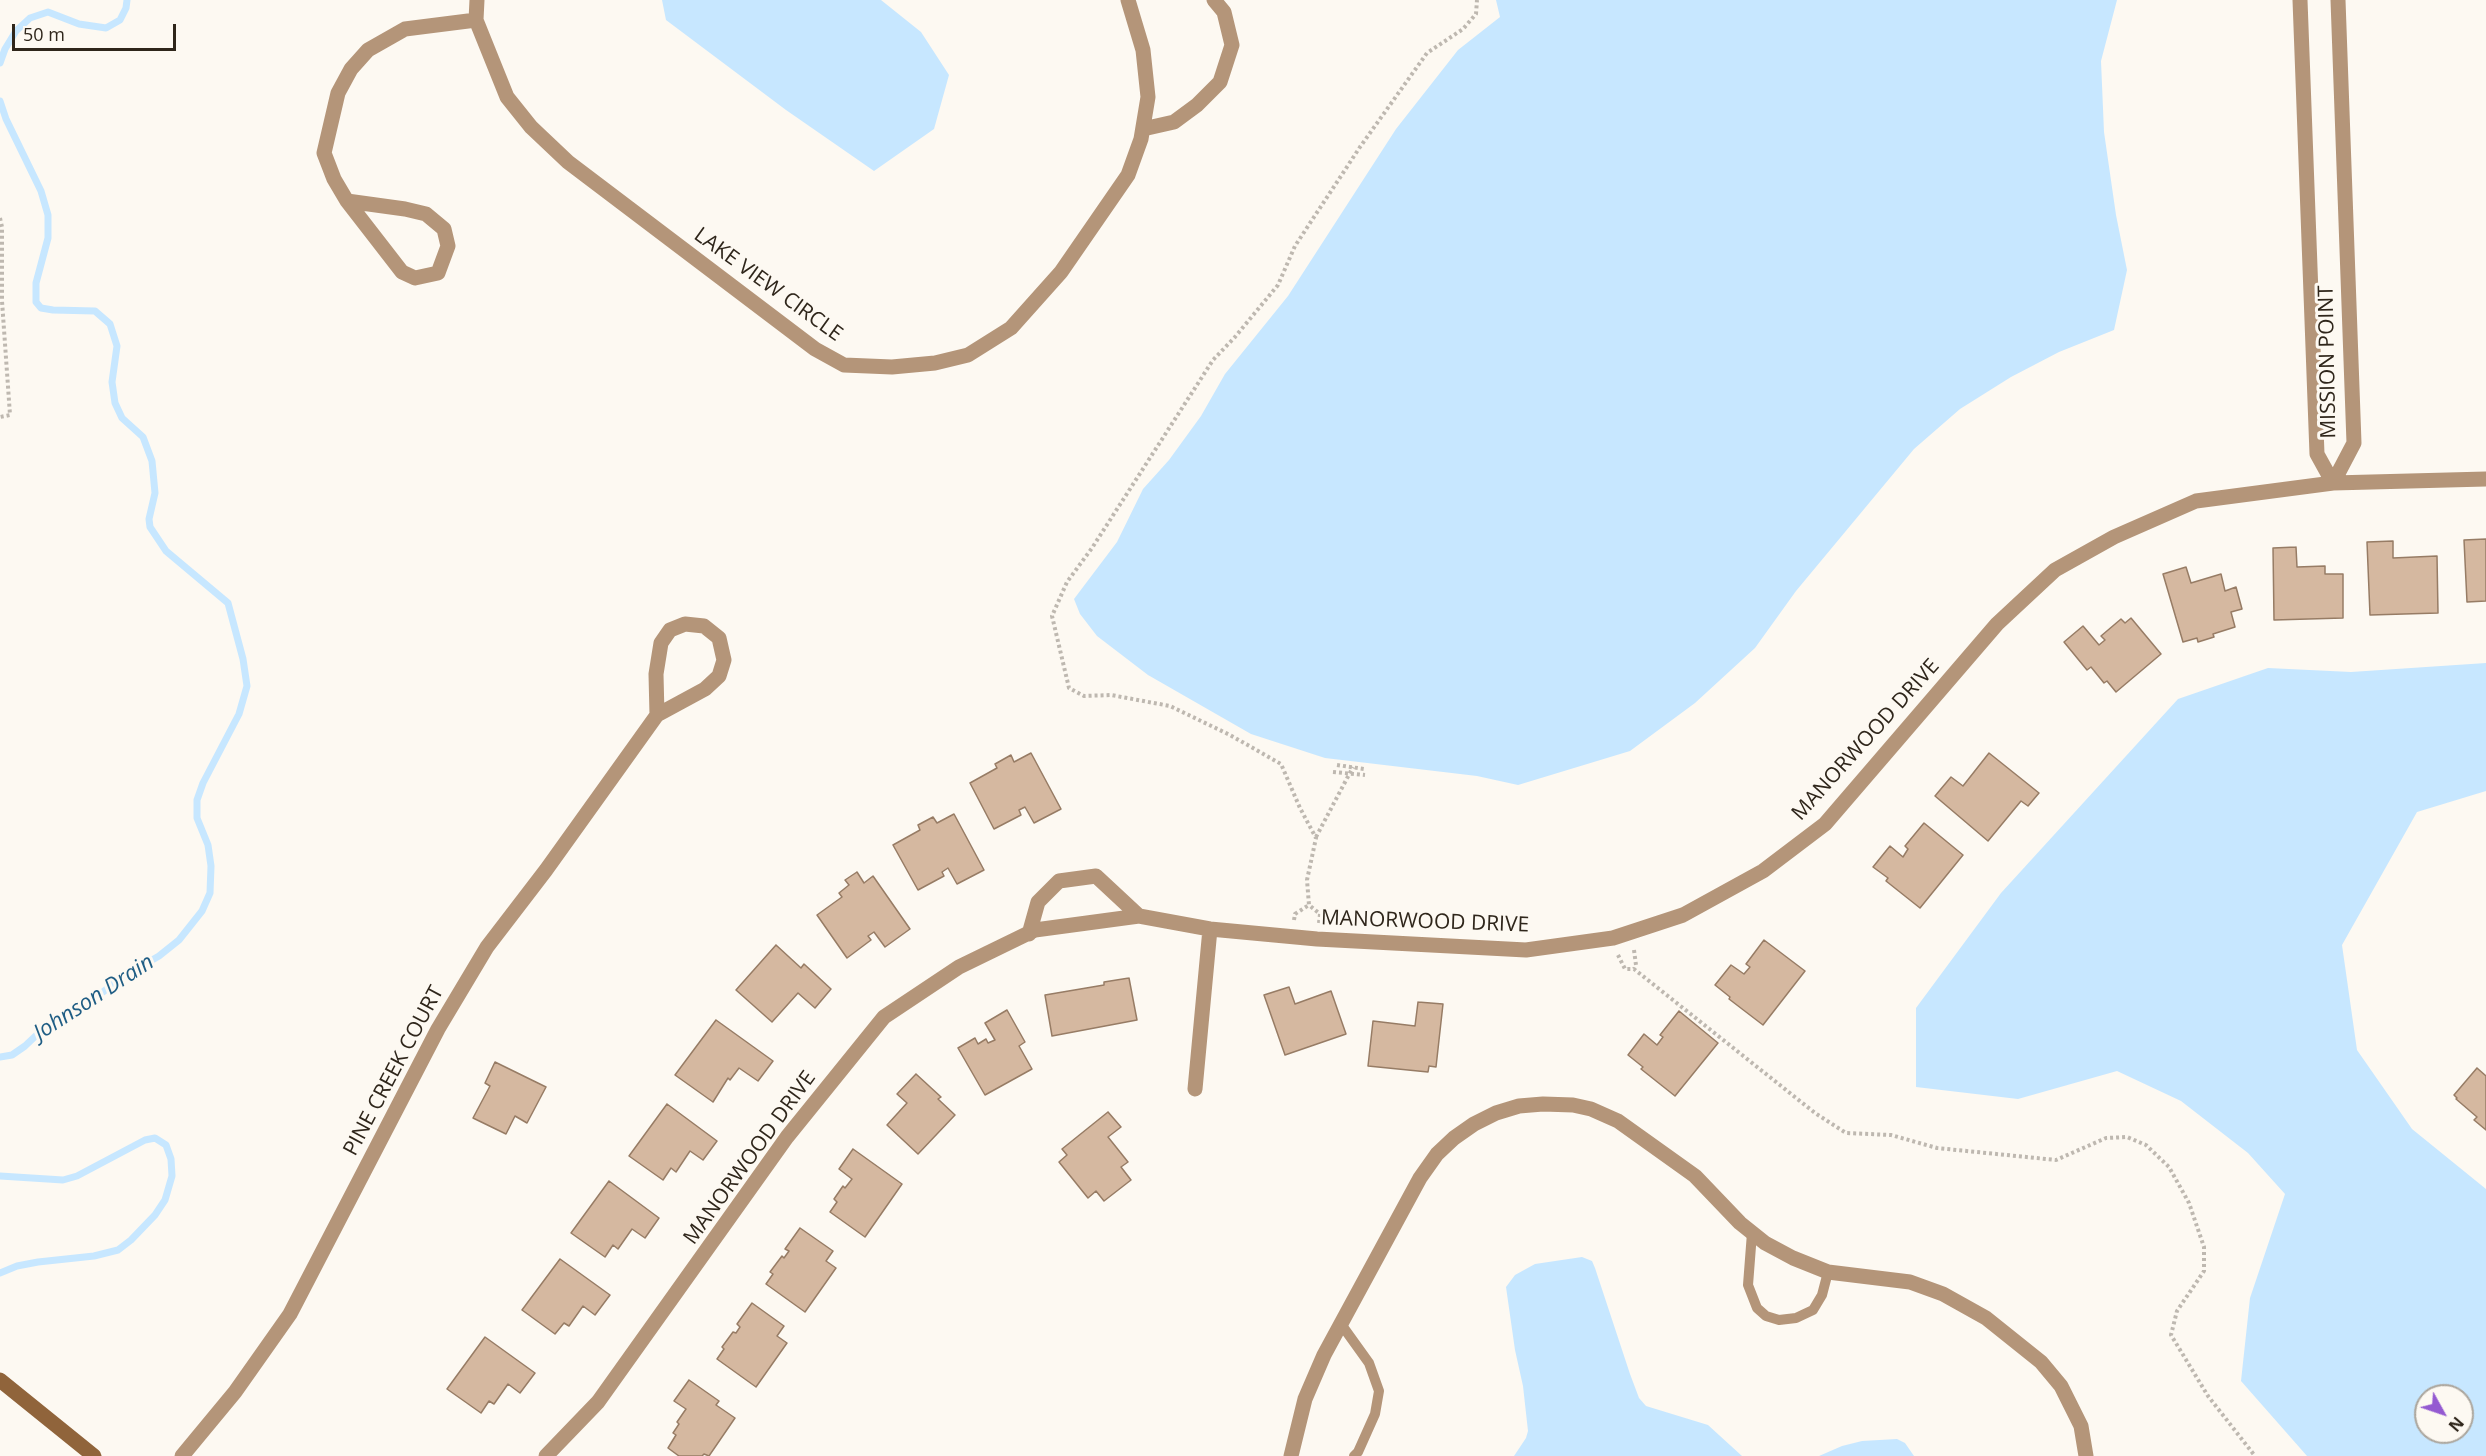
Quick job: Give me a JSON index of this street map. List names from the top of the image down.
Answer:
{
  "streets": {
    "street": [
      "LAKE VIEW CIRCLE",
      "MISSION POINT",
      "MANORWOOD DRIVE",
      "PINE CREEK COURT"
    ]
  },
  "crossings": [
    ["MISSION POINT", "MANORWOOD DRIVE"]
  ],
  "water": ["Johnson Drain"],
  "scale_bar": "50 m",
  "north": "bottom right"
}
